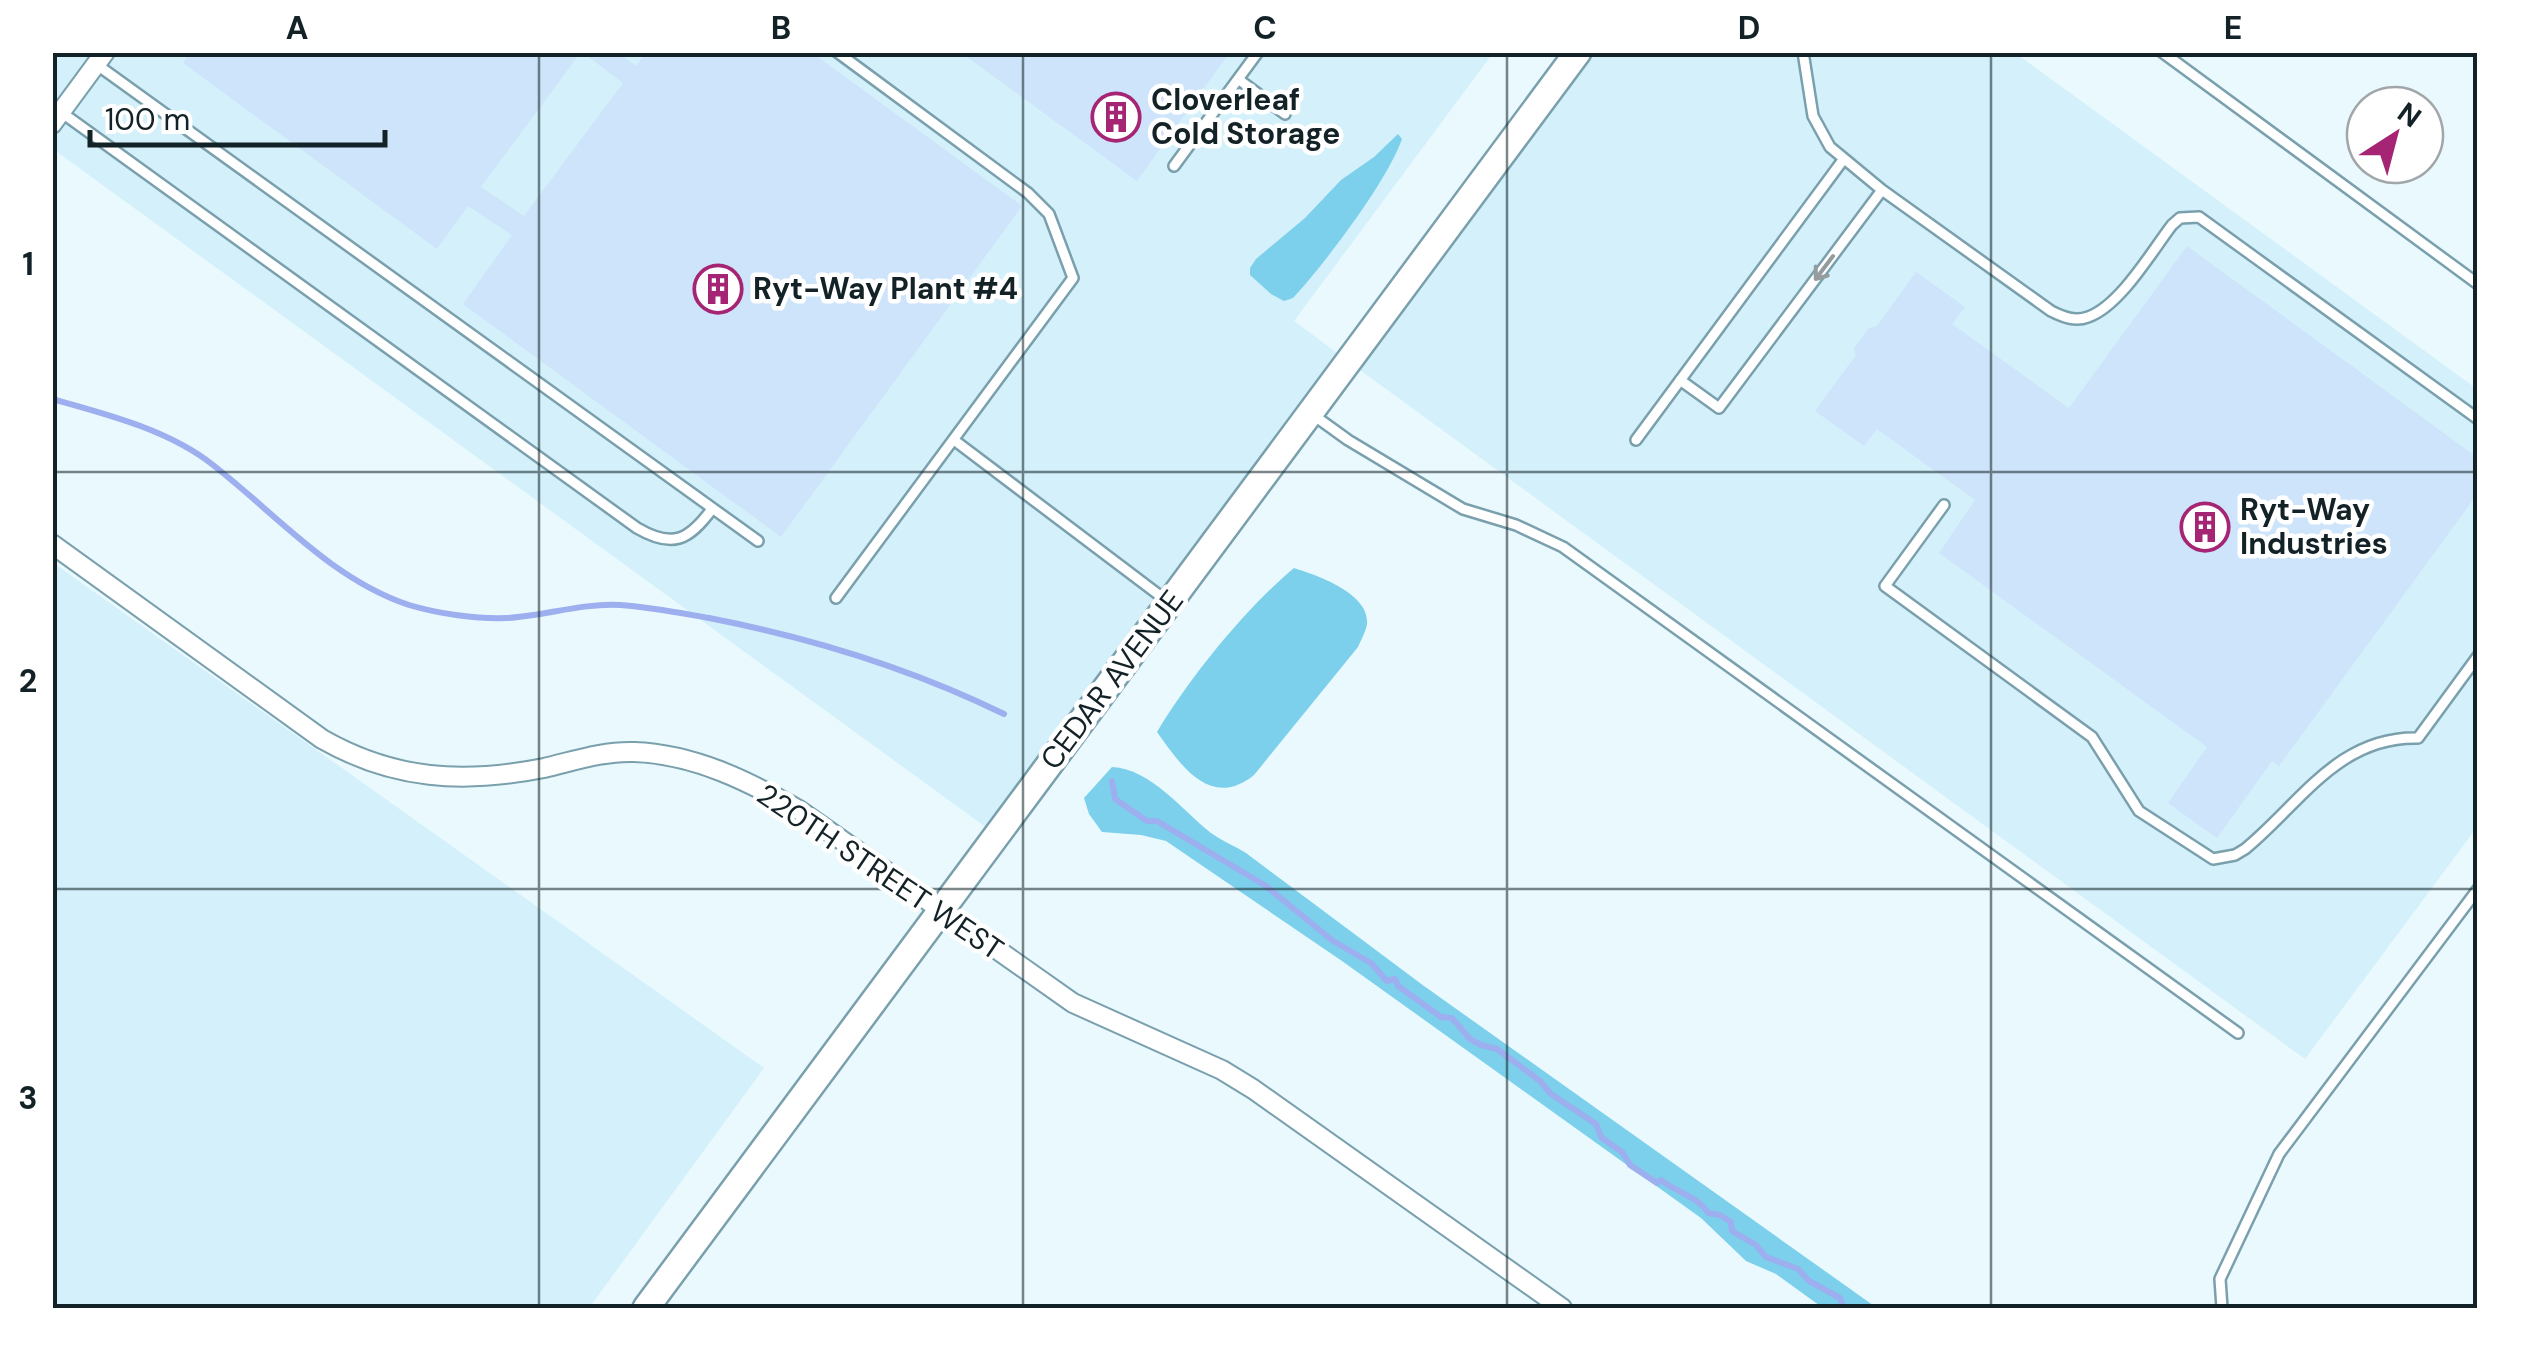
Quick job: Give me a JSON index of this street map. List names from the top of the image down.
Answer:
{
  "streets": {
    "main road": ["CEDAR AVENUE"],
    "street": ["220TH STREET WEST"]
  },
  "crossings": [
    ["CEDAR AVENUE", "220TH STREET WEST"]
  ],
  "places": {
    "building": ["Cloverleaf Cold Storage", "Ryt-Way Plant #4", "Ryt-Way Industries"]
  },
  "scale_bar": "100 m",
  "north": "top right",
  "grid": {
    "columns": [
      "A",
      "B",
      "C",
      "D",
      "E"
    ],
    "rows": ["1", "2", "3"]
  }
}
